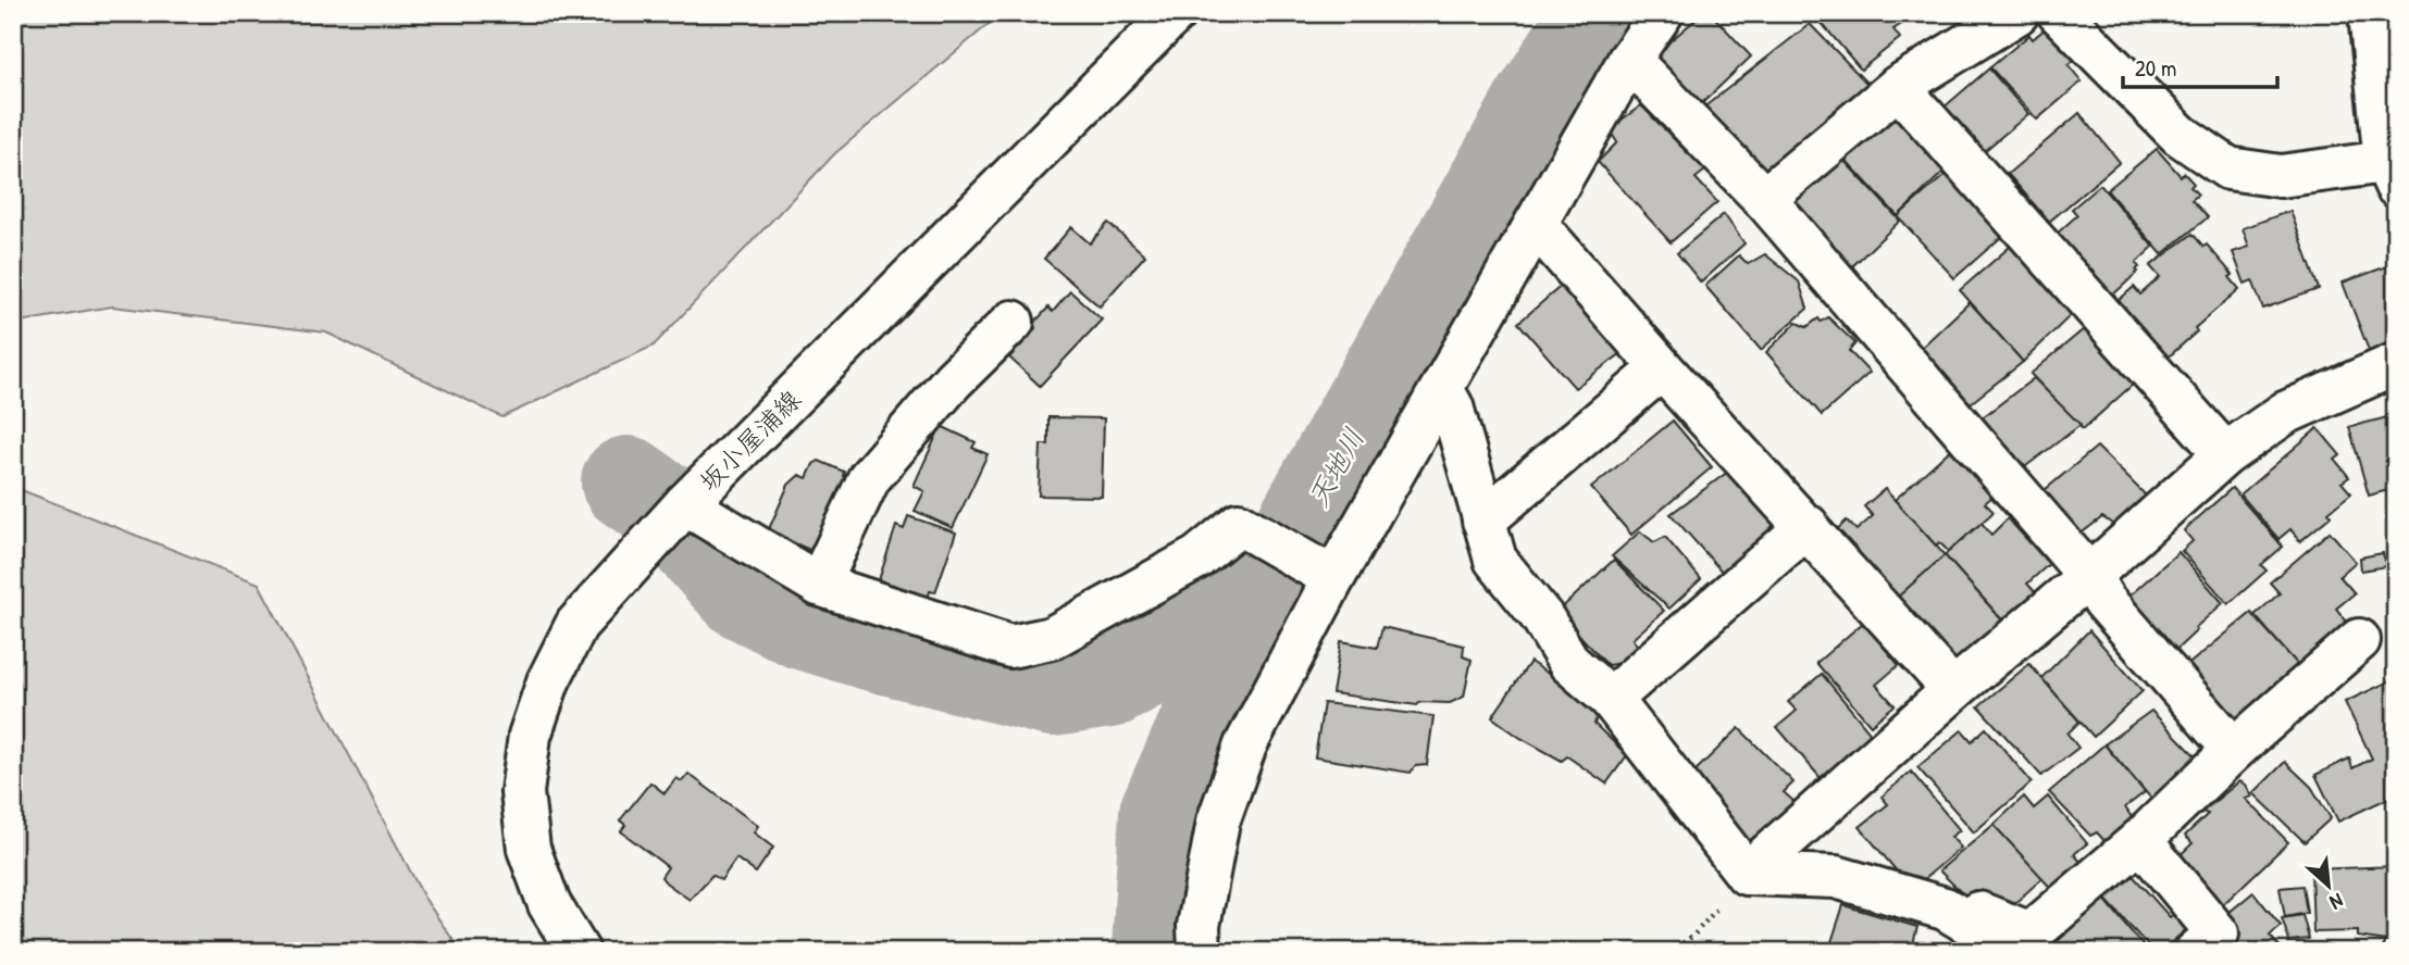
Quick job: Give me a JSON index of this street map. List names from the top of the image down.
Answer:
{
  "streets": {
    "main road": ["坂小屋浦線"]
  },
  "water": ["天地川"],
  "scale_bar": "20 m",
  "north": "bottom right"
}
